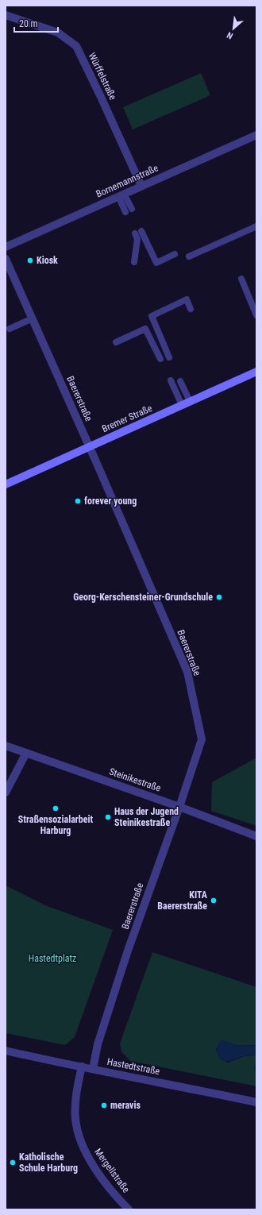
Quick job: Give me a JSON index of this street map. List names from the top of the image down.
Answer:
{
  "streets": {
    "main road": ["Bremer Straße"],
    "street": [
      "Würffelstraße",
      "Bornemannstraße",
      "Baererstraße",
      "Steinikestraße",
      "Hastedtstraße",
      "Mergellstraße"
    ]
  },
  "crossings": [
    ["Würffelstraße", "Bornemannstraße"],
    ["Baererstraße", "Bremer Straße"],
    ["Baererstraße", "Steinikestraße"],
    ["Baererstraße", "Hastedtstraße"],
    ["Hastedtstraße", "Mergellstraße"]
  ],
  "parks": ["Hastedtplatz"],
  "places": [
    "Kiosk",
    "forever young",
    "Georg-Kerschensteiner-Grundschule",
    "Straßensozialarbeit Harburg",
    "Haus der Jugend Steinikestraße",
    "KITA Baererstraße",
    "meravis",
    "Katholische Schule Harburg"
  ],
  "scale_bar": "20 m",
  "north": "bottom left"
}
